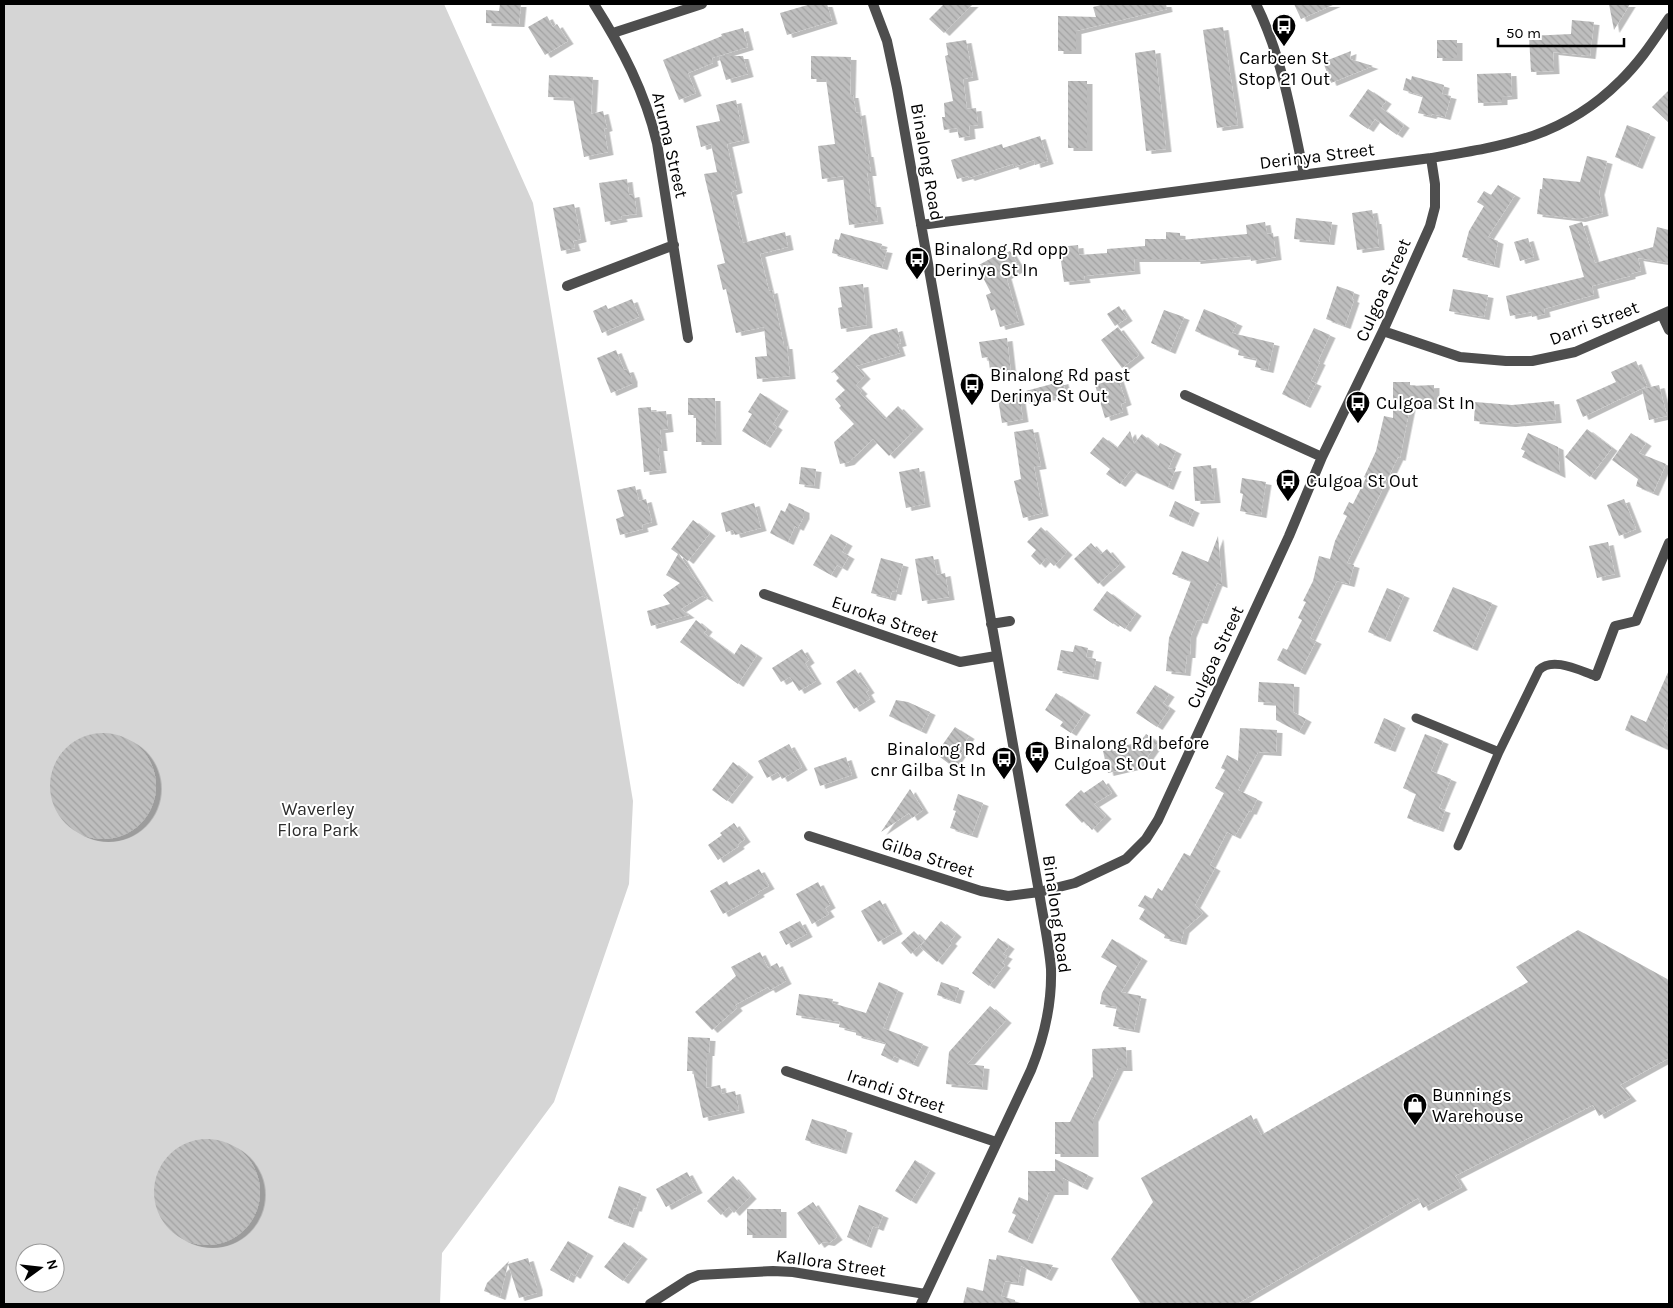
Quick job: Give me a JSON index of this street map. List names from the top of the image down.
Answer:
{
  "streets": {
    "street": [
      "Aruma Street",
      "Derinya Street",
      "Binalong Road",
      "Culgoa Street",
      "Darri Street",
      "Euroka Street",
      "Gilba Street",
      "Irandi Street",
      "Kallora Street"
    ]
  },
  "crossings": [
    ["Derinya Street", "Binalong Road"],
    ["Derinya Street", "Culgoa Street"],
    ["Binalong Road", "Culgoa Street"],
    ["Binalong Road", "Euroka Street"],
    ["Binalong Road", "Gilba Street"],
    ["Binalong Road", "Irandi Street"],
    ["Binalong Road", "Kallora Street"],
    ["Culgoa Street", "Darri Street"],
    ["Culgoa Street", "Gilba Street"]
  ],
  "parks": ["Waverley Flora Park"],
  "places": {
    "bus stop": [
      "Carbeen St Stop 21 Out",
      "Binalong Rd opp Derinya St In",
      "Binalong Rd past Derinya St Out",
      "Culgoa St In",
      "Culgoa St Out",
      "Binalong Rd before Culgoa St Out",
      "Binalong Rd cnr Gilba St In"
    ],
    "shop": ["Bunnings Warehouse"]
  },
  "scale_bar": "50 m",
  "north": "right"
}
